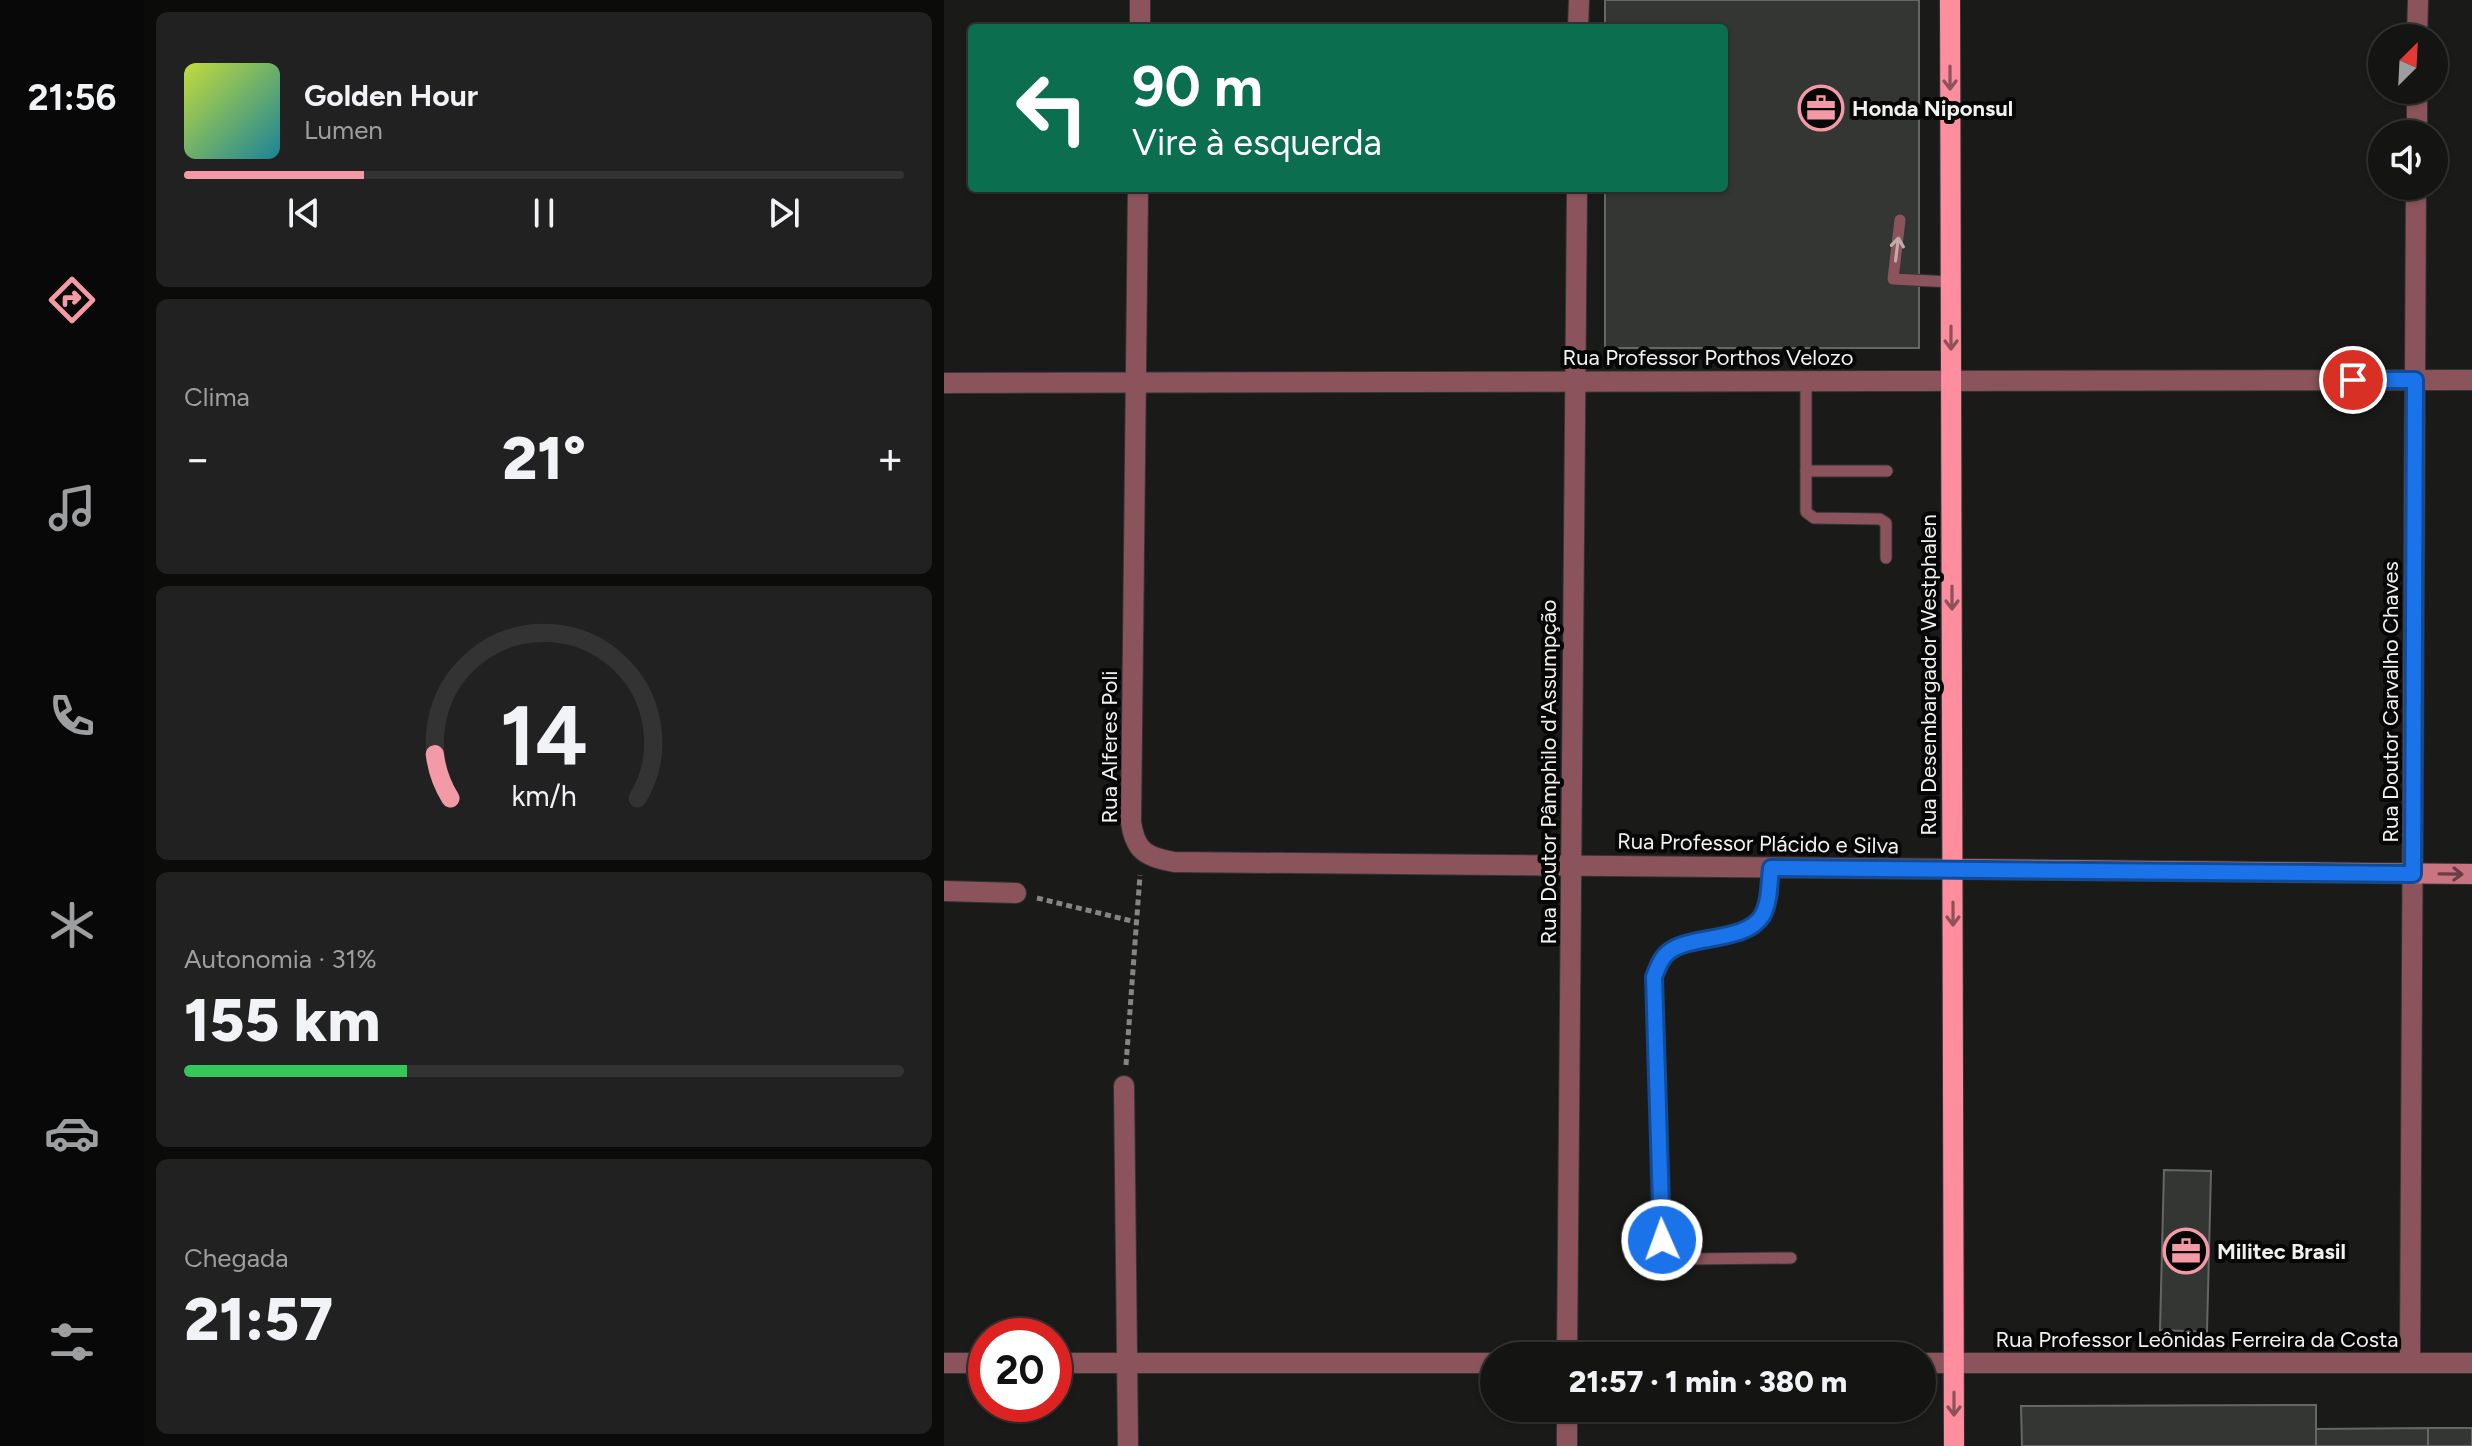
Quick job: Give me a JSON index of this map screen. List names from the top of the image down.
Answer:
{
  "streets": {
    "main road": ["Rua Desembargador Westphalen"],
    "street": [
      "Rua Professor Porthos Velozo",
      "Rua Doutor Carvalho Chaves",
      "Rua Alferes Poli",
      "Rua Doutor Pâmphilo d'Assumpção",
      "Rua Professor Plácido e Silva",
      "Rua Professor Leônidas Ferreira da Costa"
    ]
  },
  "crossings": [
    ["Rua Professor Porthos Velozo", "Rua Desembargador Westphalen"],
    ["Rua Professor Porthos Velozo", "Rua Doutor Carvalho Chaves"],
    ["Rua Professor Porthos Velozo", "Rua Alferes Poli"],
    ["Rua Professor Porthos Velozo", "Rua Doutor Pâmphilo d'Assumpção"],
    ["Rua Desembargador Westphalen", "Rua Professor Plácido e Silva"],
    ["Rua Desembargador Westphalen", "Rua Professor Leônidas Ferreira da Costa"],
    ["Rua Doutor Carvalho Chaves", "Rua Professor Plácido e Silva"],
    ["Rua Doutor Carvalho Chaves", "Rua Professor Leônidas Ferreira da Costa"],
    ["Rua Alferes Poli", "Rua Professor Plácido e Silva"],
    ["Rua Doutor Pâmphilo d'Assumpção", "Rua Professor Plácido e Silva"]
  ],
  "one_way": ["Rua Desembargador Westphalen"],
  "places": {
    "office": ["Honda Niponsul", "Militec Brasil"]
  },
  "north": "top right",
  "page": {
    "tabs": "21:56",
    "turn": ["90 m", "Vire à esquerda"],
    "song": ["Golden Hour", "Lumen"],
    "tile": [
      "Clima",
      ["Autonomia · 31%", "155 km"],
      ["Chegada", "21:57"]
    ],
    "heat": ["−", "21°", "+"],
    "limit": "20",
    "trip": "21:57 · 1 min · 380 m",
    "gauge": ["14", "km/h"]
  }
}
